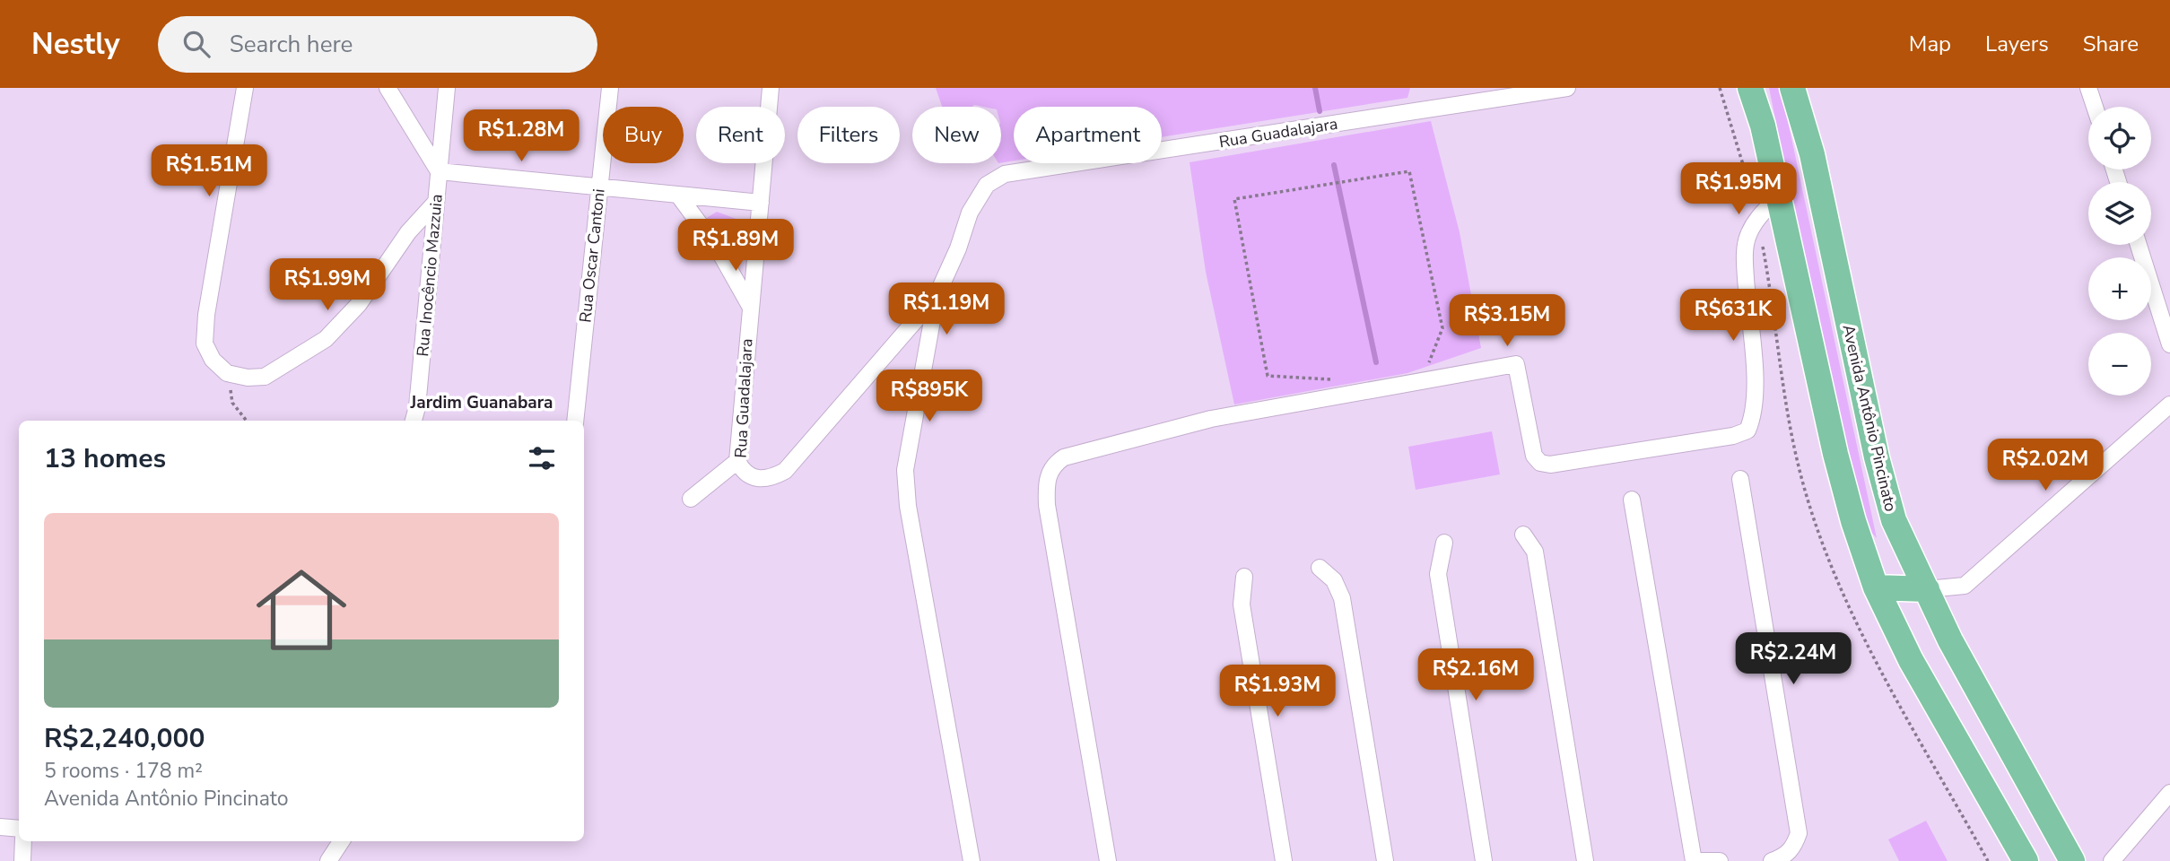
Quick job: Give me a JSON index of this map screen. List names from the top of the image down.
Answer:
{
  "streets": {
    "main road": ["Avenida Antônio Pincinato"],
    "street": ["Rua Guadalajara", "Rua Oscar Cantoni", "Rua Inocêncio Mazzuia"]
  },
  "districts": ["Jardim Guanabara"],
  "page": {
    "header": "Nestly",
    "search": "Search here",
    "nav": ["Map", "Layers", "Share"],
    "map_buttons": ["+", "−"],
    "chip": [
      "Buy",
      "Rent",
      "Filters",
      "New",
      "Apartment"
    ],
    "price": [
      "R$1.28M",
      "R$1.51M",
      "R$1.95M",
      "R$1.89M",
      "R$1.99M",
      "R$1.19M",
      "R$631K",
      "R$3.15M",
      "R$895K",
      "R$2.02M",
      "R$2.24M",
      "R$2.16M",
      "R$1.93M"
    ],
    "heading": "13 homes",
    "list": [
      {
        "name": "R$2,240,000",
        "note": "5 rooms · 178 m² · Avenida Antônio Pincinato"
      }
    ]
  }
}
